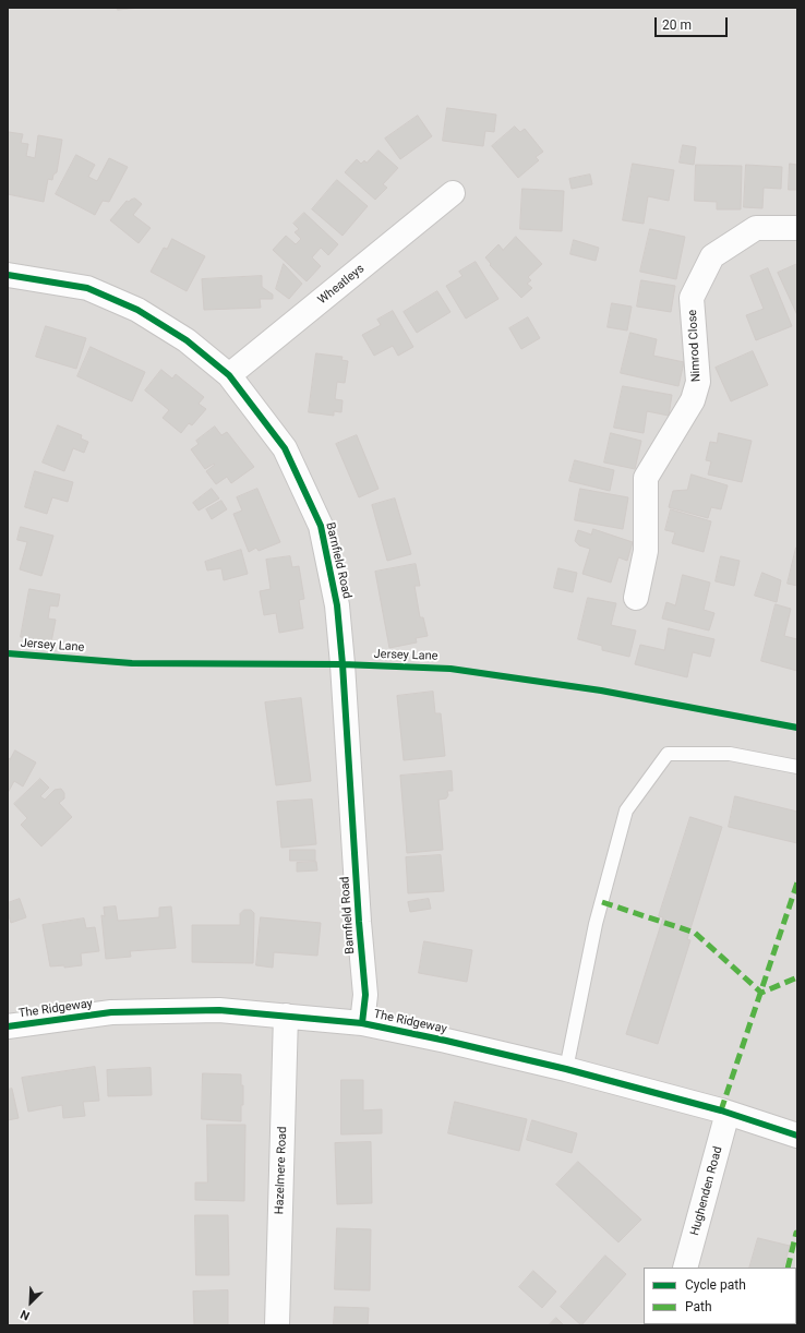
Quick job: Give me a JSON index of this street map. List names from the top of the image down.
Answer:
{
  "streets": {
    "street": [
      "Wheatleys",
      "Nimrod Close",
      "Barnfield Road",
      "The Ridgeway",
      "Hazelmere Road",
      "Hughenden Road"
    ],
    "cycle path": ["Jersey Lane"]
  },
  "crossings": [
    ["Wheatleys", "Barnfield Road"],
    ["Barnfield Road", "The Ridgeway"],
    ["The Ridgeway", "Hazelmere Road"],
    ["The Ridgeway", "Hughenden Road"]
  ],
  "legend": ["Cycle path", "Path"],
  "scale_bar": "20 m",
  "north": "bottom left"
}
